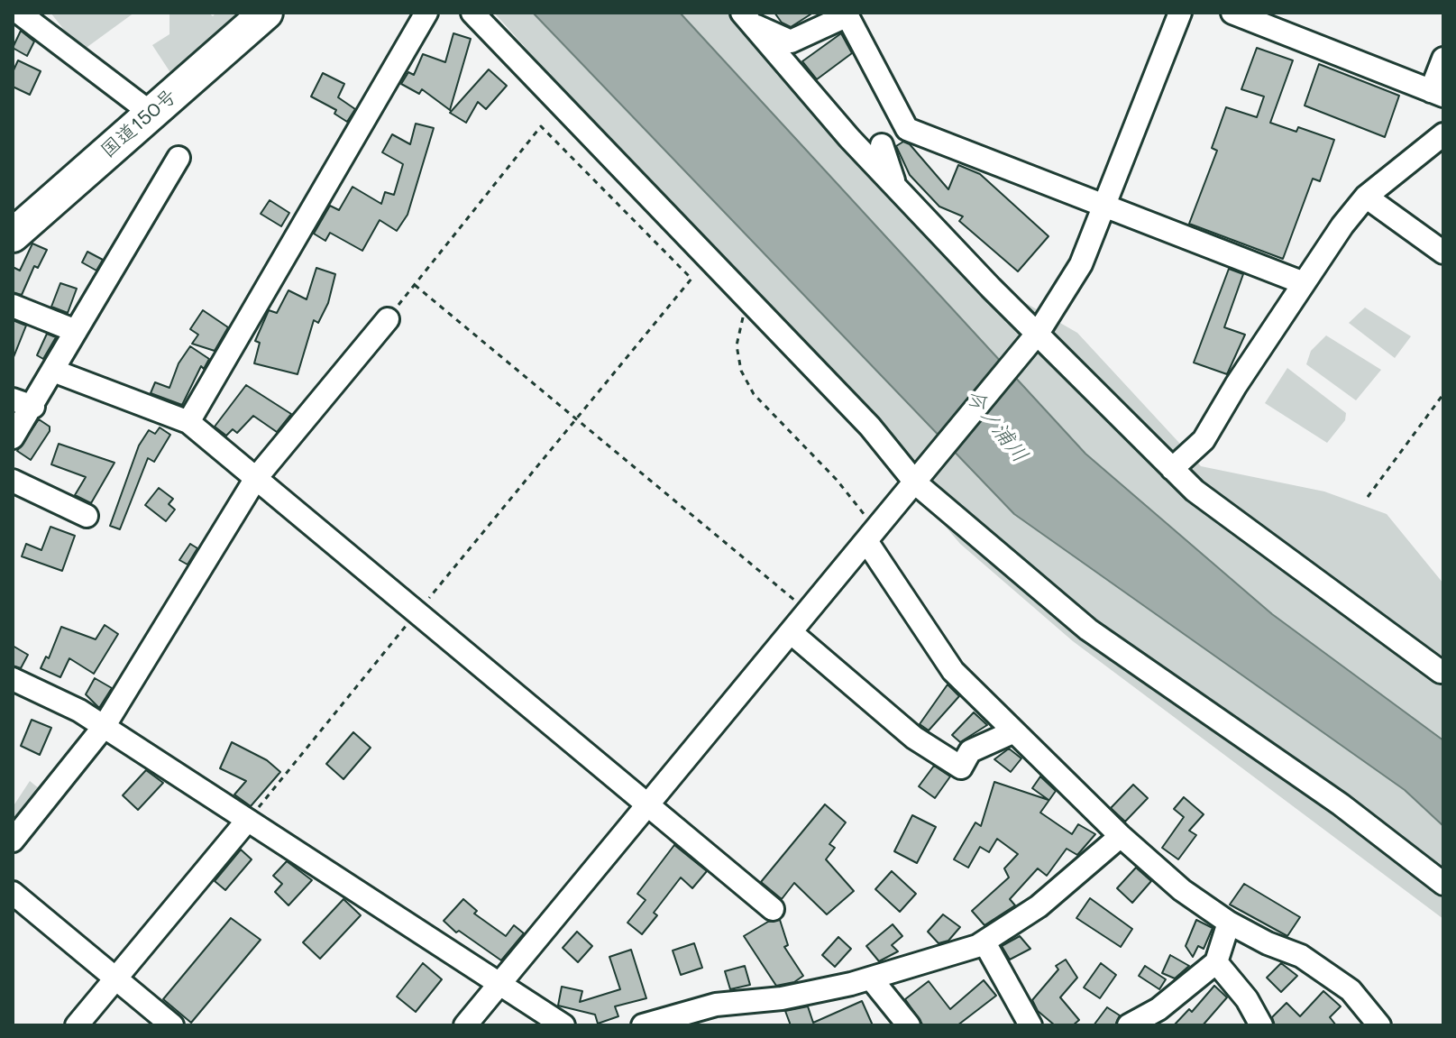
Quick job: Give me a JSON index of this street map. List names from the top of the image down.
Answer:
{
  "streets": {
    "highway": ["国道150号"]
  },
  "water": ["今ノ浦川"]
}
